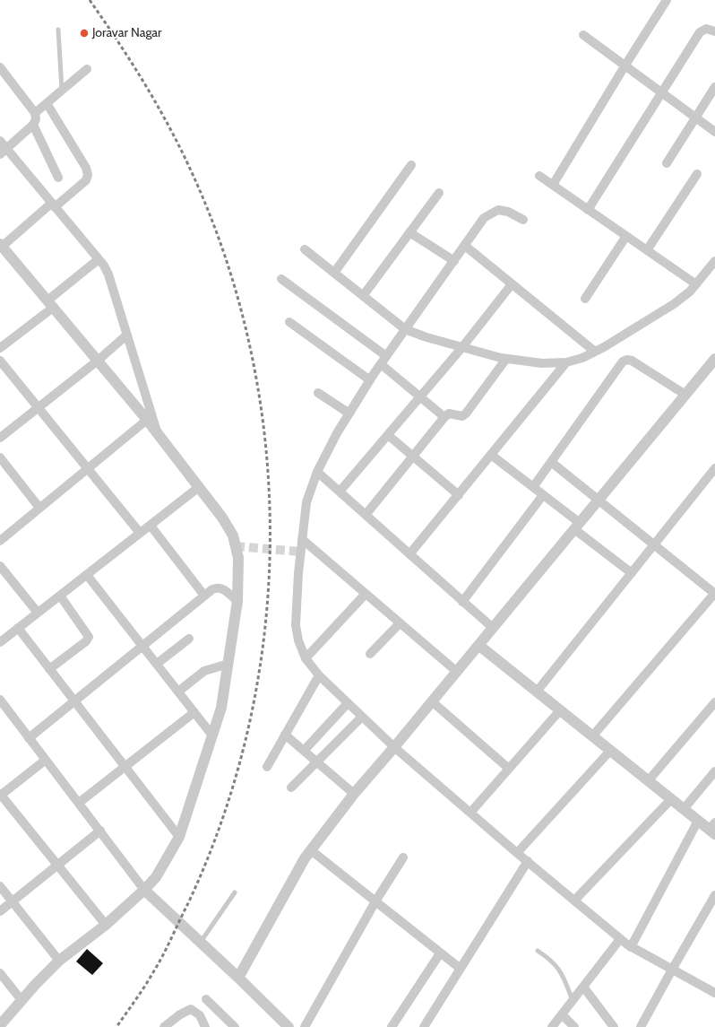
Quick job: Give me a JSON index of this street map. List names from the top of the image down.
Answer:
{
  "places": ["Joravar Nagar"]
}
